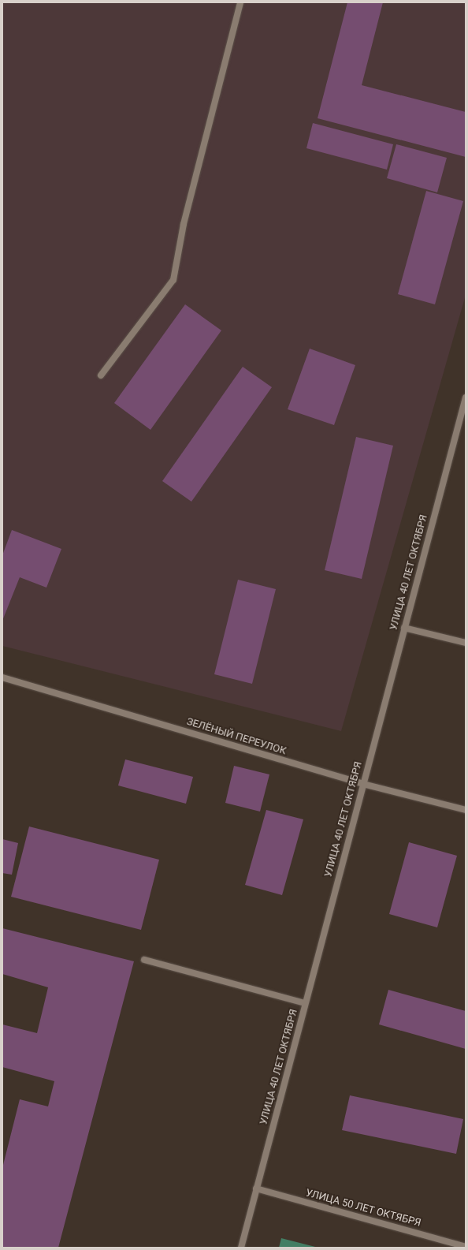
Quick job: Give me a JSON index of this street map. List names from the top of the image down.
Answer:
{
  "streets": {
    "street": ["УЛИЦА 40 ЛЕТ ОКТЯБРЯ", "ЗЕЛЁНЫЙ ПЕРЕУЛОК", "УЛИЦА 50 ЛЕТ ОКТЯБРЯ"]
  },
  "crossings": [
    ["УЛИЦА 40 ЛЕТ ОКТЯБРЯ", "ЗЕЛЁНЫЙ ПЕРЕУЛОК"],
    ["УЛИЦА 40 ЛЕТ ОКТЯБРЯ", "УЛИЦА 50 ЛЕТ ОКТЯБРЯ"]
  ]
}
